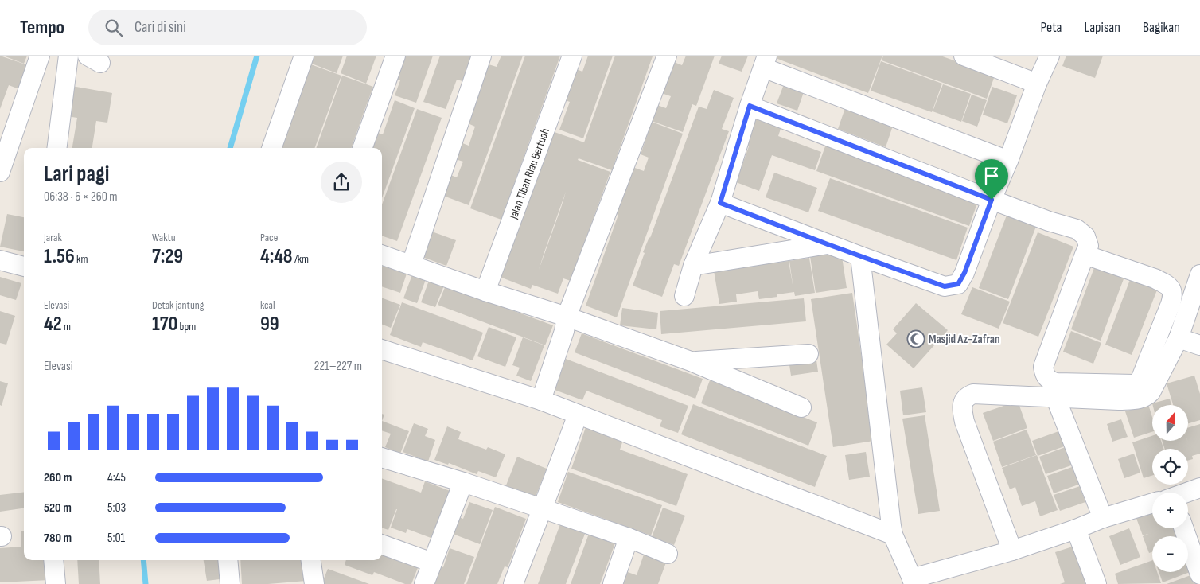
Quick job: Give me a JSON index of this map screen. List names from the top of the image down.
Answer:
{
  "streets": {
    "street": ["Jalan Tiban Riau Bertuah"]
  },
  "places": {
    "mosque": ["Masjid Az-Zafran"]
  },
  "north": "top",
  "page": {
    "header": "Tempo",
    "search": "Cari di sini",
    "nav": ["Peta", "Lapisan", "Bagikan"],
    "heading": ["Lari pagi", "06:38 · 6 × 260 m"],
    "stats": [
      ["Jarak", "1.56 km"],
      ["Waktu", "7:29"],
      ["Pace", "4:48 /km"],
      ["Elevasi", "42 m"],
      ["Detak jantung", "170 bpm"],
      ["kcal", "99"]
    ],
    "chart": ["Elevasi", "221–227 m"],
    "map_buttons": ["+", "−"],
    "list": [
      {
        "name": "260 m",
        "note": "4:45"
      },
      {
        "name": "520 m",
        "note": "5:03"
      },
      {
        "name": "780 m",
        "note": "5:01"
      }
    ]
  }
}
